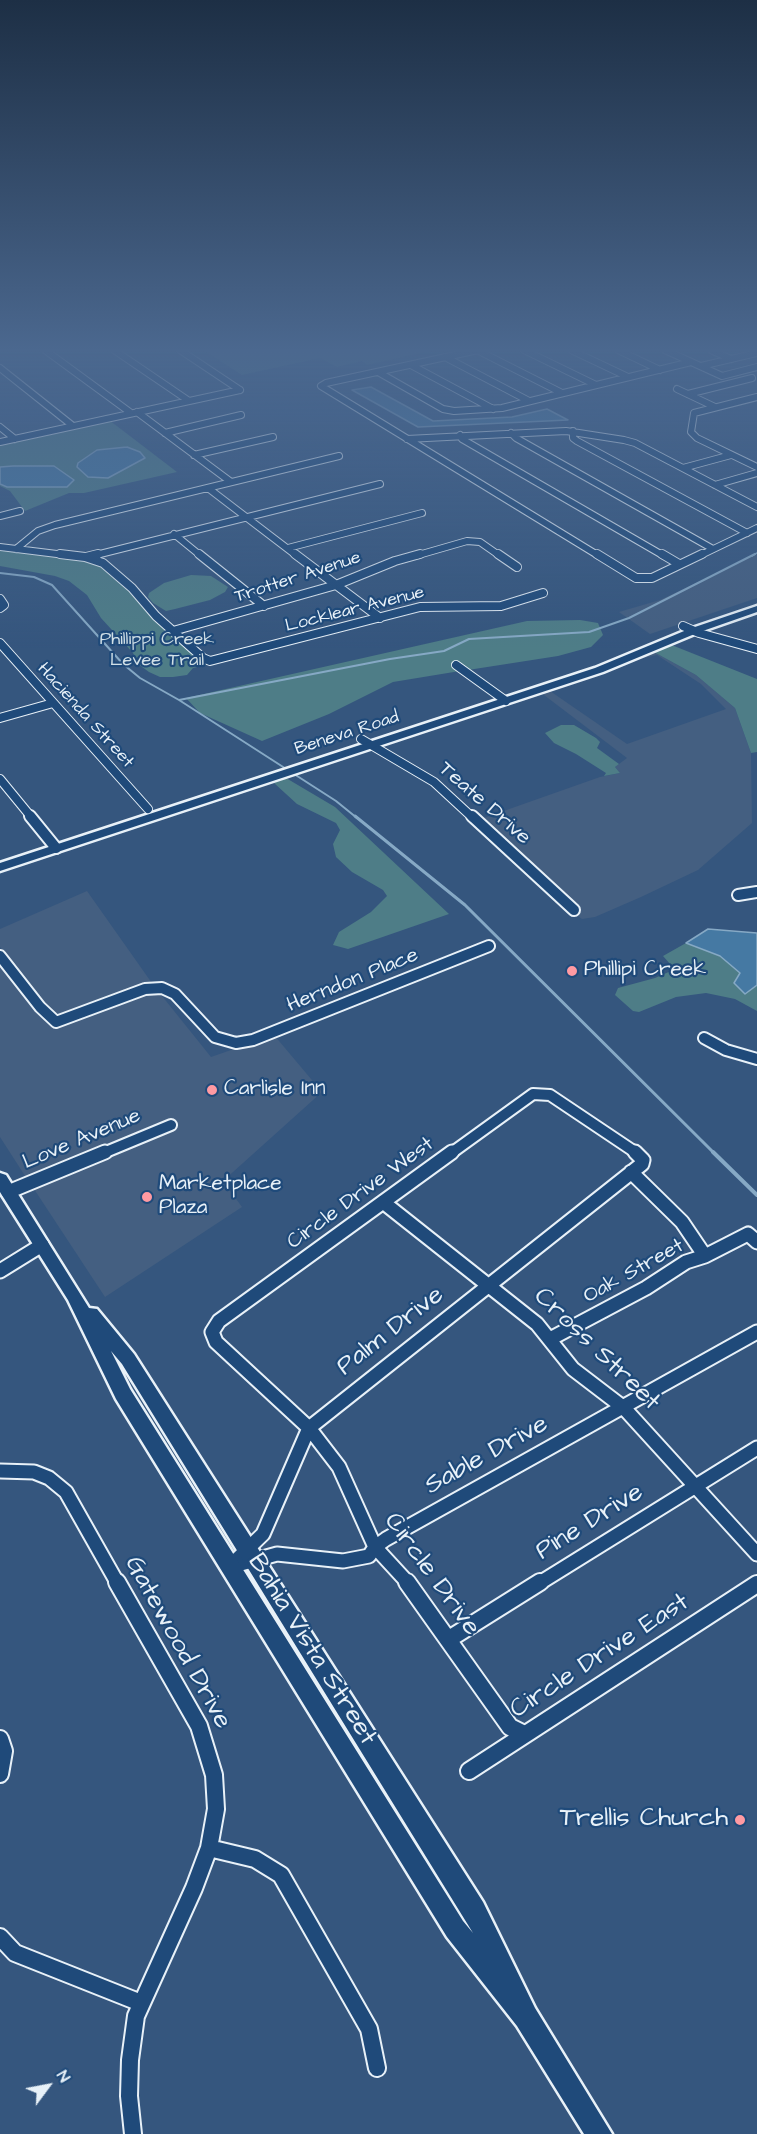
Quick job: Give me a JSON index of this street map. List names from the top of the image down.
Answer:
{
  "streets": {
    "main road": ["Beneva Road", "Bahia Vista Street"],
    "street": [
      "Trotter Avenue",
      "Locklear Avenue",
      "Hacienda Street",
      "Teate Drive",
      "Herndon Place",
      "Love Avenue",
      "Circle Drive West",
      "Oak Street",
      "Palm Drive",
      "Cross Street",
      "Sable Drive",
      "Pine Drive",
      "Circle Drive",
      "Gatewood Drive",
      "Circle Drive East"
    ]
  },
  "crossings": [
    ["Trotter Avenue", "Locklear Avenue"],
    ["Hacienda Street", "Beneva Road"],
    ["Beneva Road", "Teate Drive"],
    ["Love Avenue", "Bahia Vista Street"],
    ["Circle Drive West", "Palm Drive"],
    ["Circle Drive West", "Cross Street"],
    ["Circle Drive West", "Circle Drive"],
    ["Oak Street", "Cross Street"],
    ["Palm Drive", "Cross Street"],
    ["Palm Drive", "Sable Drive"],
    ["Palm Drive", "Circle Drive"],
    ["Palm Drive", "Bahia Vista Street"],
    ["Cross Street", "Sable Drive"],
    ["Cross Street", "Pine Drive"],
    ["Sable Drive", "Circle Drive"],
    ["Sable Drive", "Bahia Vista Street"],
    ["Pine Drive", "Circle Drive"],
    ["Circle Drive", "Circle Drive East"]
  ],
  "parks": ["Phillippi Creek Levee Trail"],
  "places": [
    "Phillipi Creek",
    "Carlisle Inn",
    "Marketplace Plaza",
    "Trellis Church"
  ],
  "north": "top right"
}
